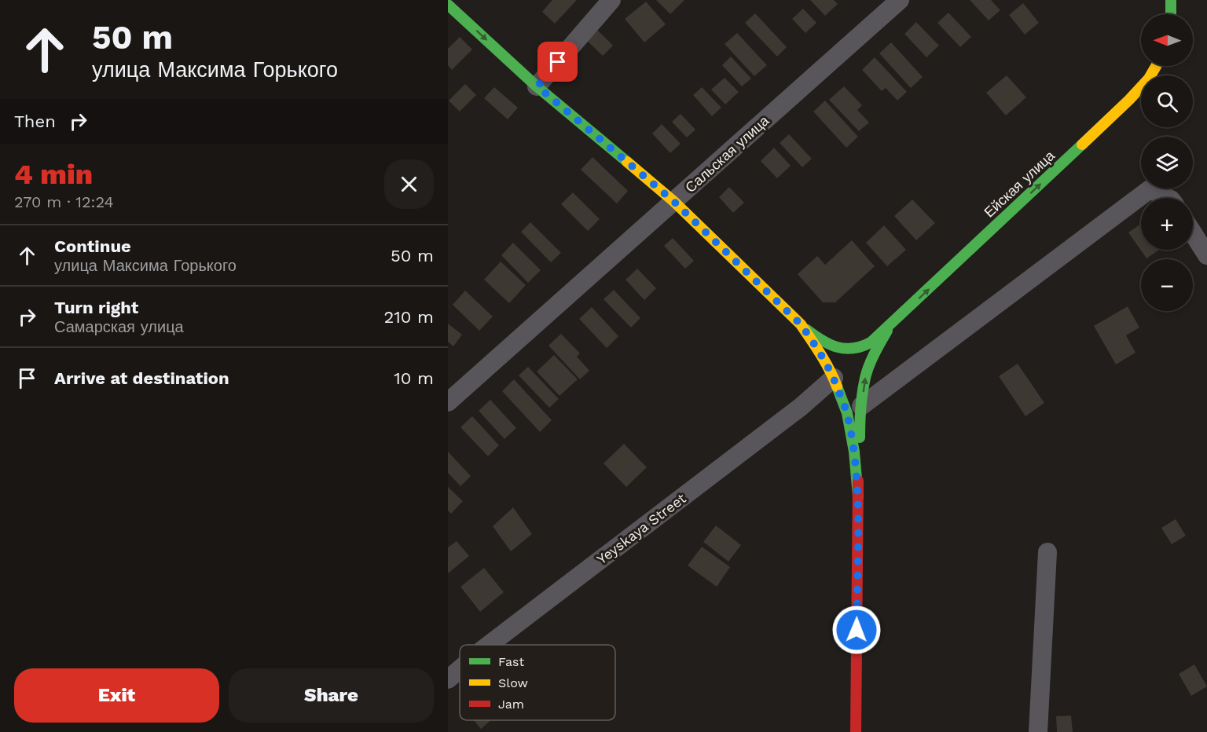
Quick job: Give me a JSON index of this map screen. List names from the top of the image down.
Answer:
{
  "streets": {
    "main road": ["Ейская улица"],
    "street": ["Сальская улица", "Yeyskaya Street"]
  },
  "one_way": ["Ейская улица"],
  "legend": ["Fast", "Slow", "Jam"],
  "north": "left",
  "page": {
    "turn": ["50 m", "улица Максима Горького"],
    "map_buttons": ["+", "−"],
    "then": "Then",
    "heading": ["4 min", "270 m · 12:24"],
    "list": [
      {
        "name": "Continue",
        "note": "улица Максима Горького",
        "value": "50 m"
      },
      {
        "name": "Turn right",
        "note": "Самарская улица",
        "value": "210 m"
      },
      {
        "name": "Arrive at destination",
        "value": "10 m"
      }
    ],
    "buttons": ["Exit", "Share"]
  }
}
